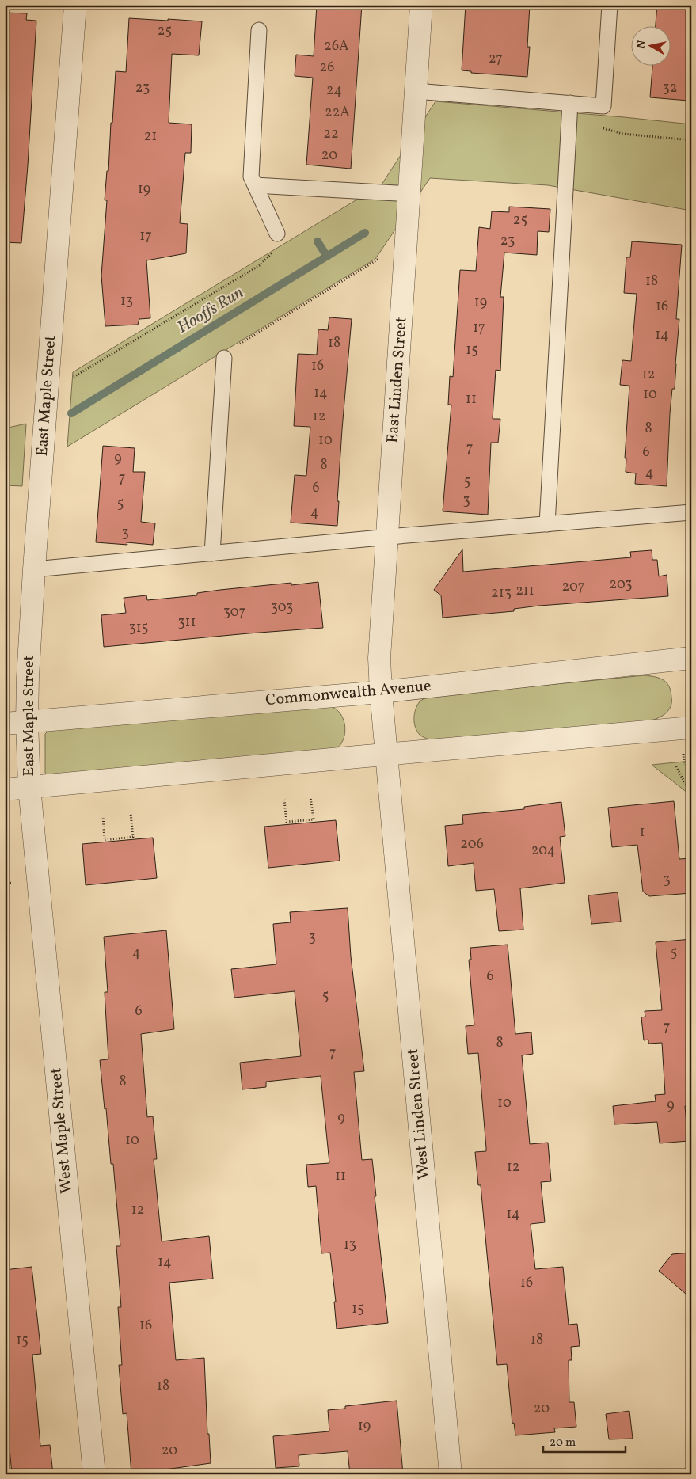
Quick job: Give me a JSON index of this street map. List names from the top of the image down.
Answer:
{
  "streets": {
    "street": [
      "East Linden Street",
      "East Maple Street",
      "Commonwealth Avenue",
      "West Linden Street",
      "West Maple Street"
    ]
  },
  "crossings": [
    ["East Linden Street", "Commonwealth Avenue"],
    ["East Linden Street", "West Linden Street"],
    ["East Maple Street", "Commonwealth Avenue"],
    ["East Maple Street", "West Maple Street"]
  ],
  "water": ["Hooffs Run"],
  "house_numbers": [
    "25",
    "26A",
    "27",
    "26",
    "23",
    "32",
    "24",
    "22A",
    "22",
    "21",
    "20",
    "19",
    "25",
    "17",
    "23",
    "18",
    "13",
    "19",
    "16",
    "17",
    "14",
    "18",
    "15",
    "16",
    "12",
    "14",
    "10",
    "11",
    "12",
    "8",
    "10",
    "7",
    "6",
    "9",
    "8",
    "4",
    "7",
    "5",
    "6",
    "3",
    "5",
    "4",
    "3",
    "203",
    "207",
    "211",
    "213",
    "303",
    "307",
    "311",
    "315",
    "1",
    "206",
    "204",
    "3",
    "3",
    "4",
    "5",
    "6",
    "5",
    "6",
    "7",
    "8",
    "7",
    "8",
    "10",
    "9",
    "9",
    "10",
    "12",
    "11",
    "12",
    "14",
    "13",
    "14",
    "16",
    "15",
    "16",
    "18",
    "15",
    "18",
    "20",
    "19",
    "20"
  ],
  "scale_bar": "20 m",
  "north": "left"
}
